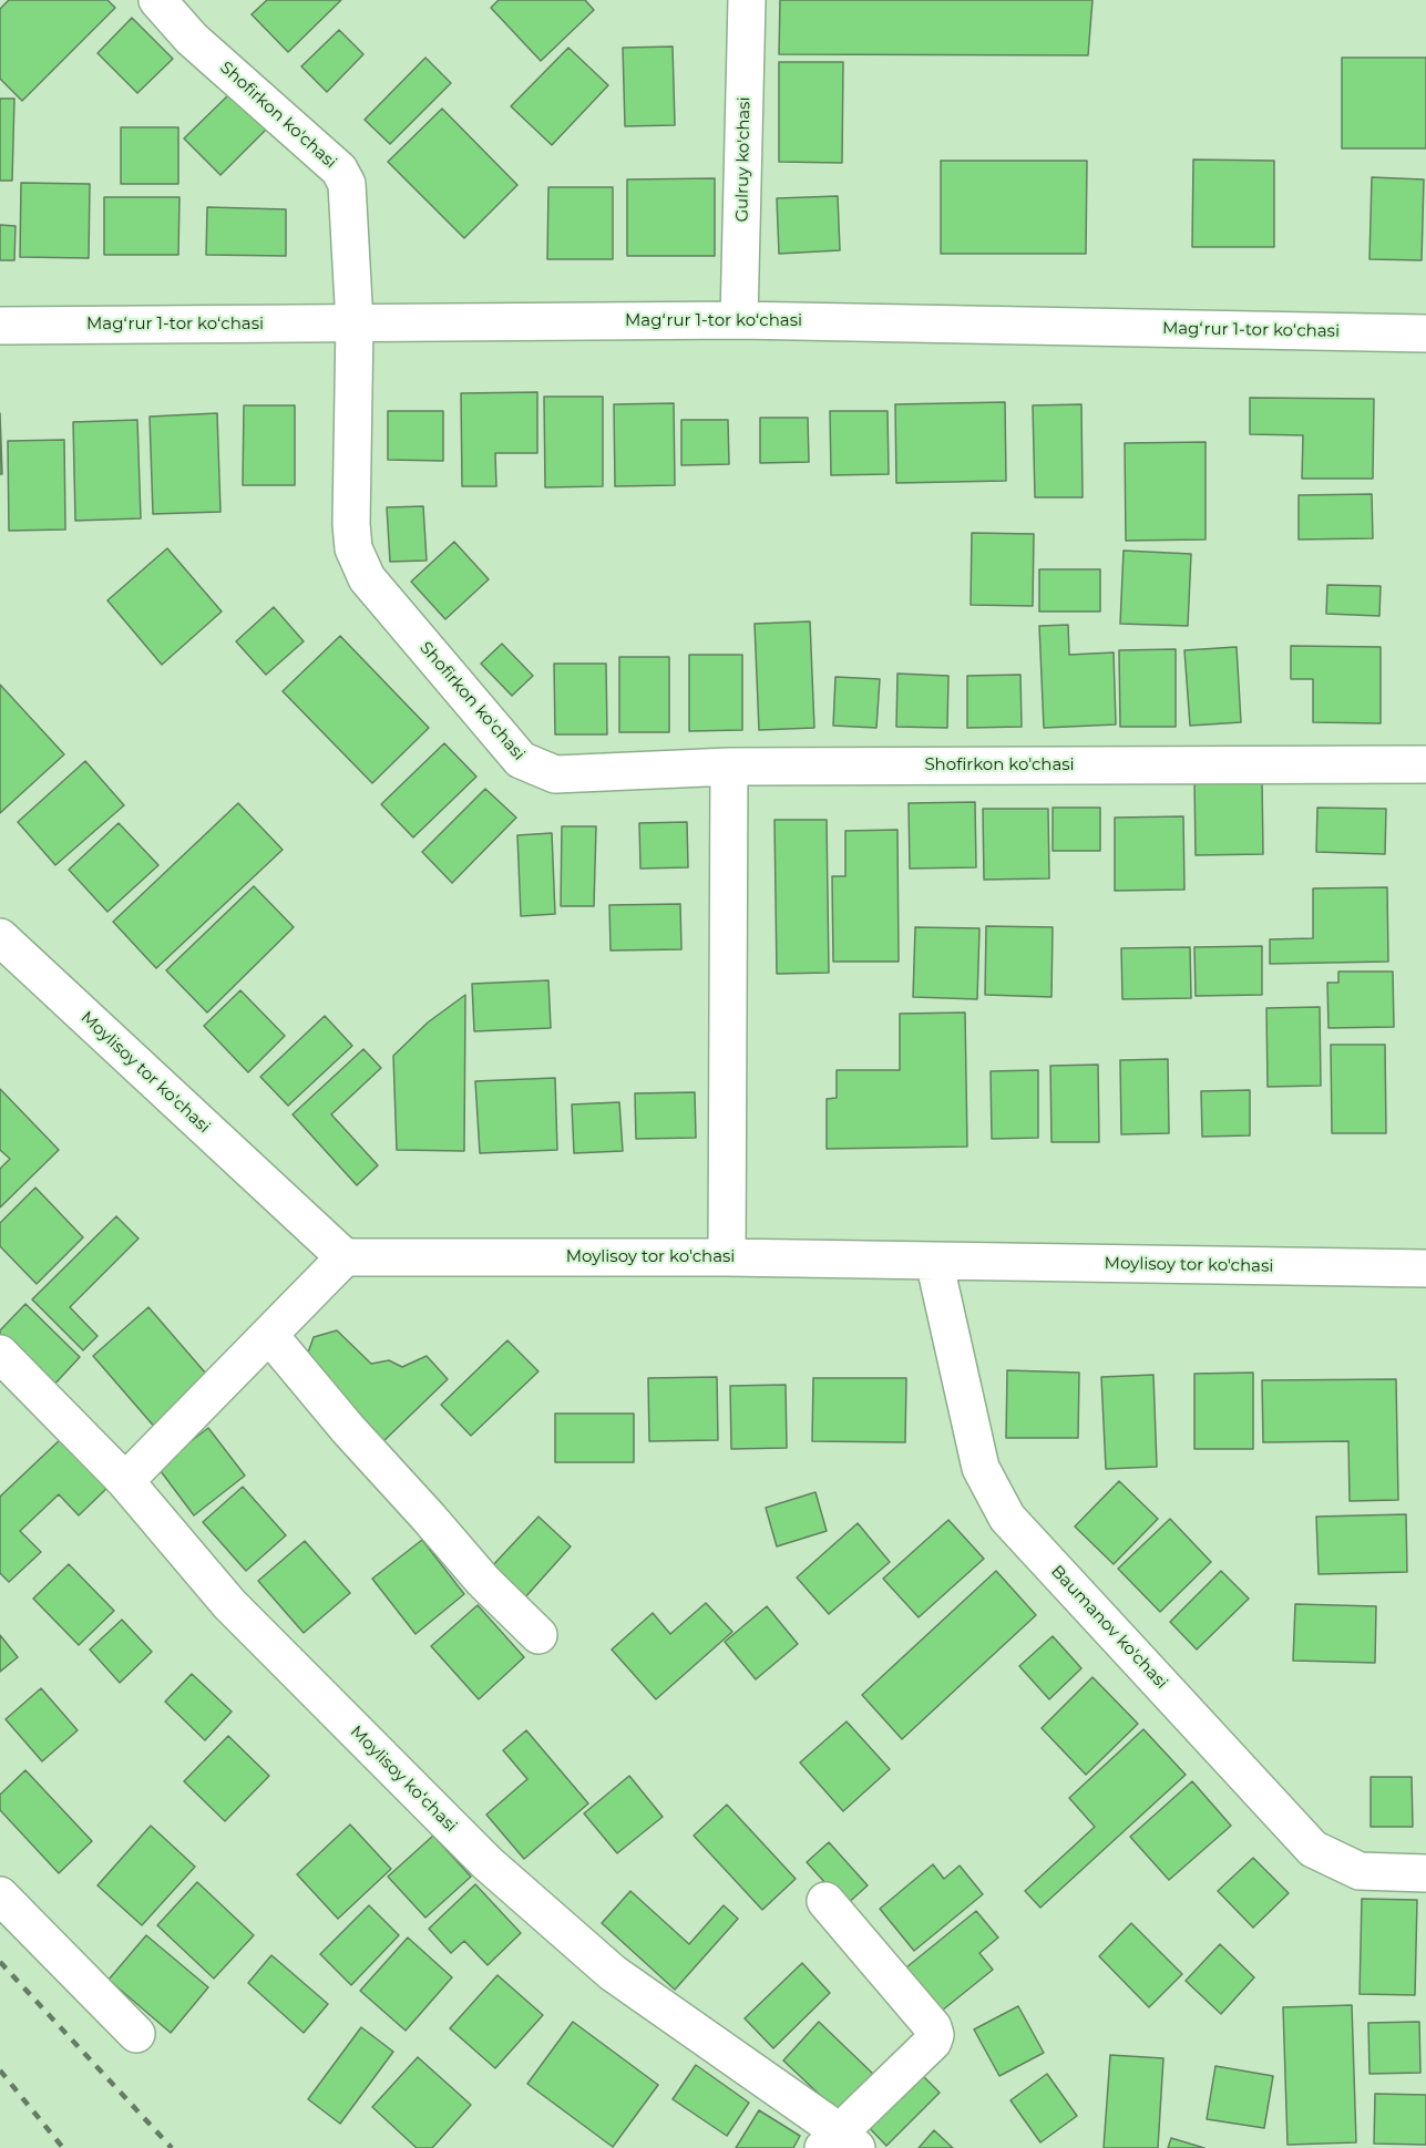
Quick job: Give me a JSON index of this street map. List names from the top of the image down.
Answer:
{
  "streets": {
    "street": [
      "Shofirkon ko'chasi",
      "Gulruy ko'chasi",
      "Magʻrur 1-tor koʻchasi",
      "Moylisoy tor ko'chasi",
      "Baumanov ko'chasi",
      "Moylisoy koʻchasi"
    ]
  },
  "crossings": [
    ["Shofirkon ko'chasi", "Magʻrur 1-tor koʻchasi"],
    ["Gulruy ko'chasi", "Magʻrur 1-tor koʻchasi"],
    ["Moylisoy tor ko'chasi", "Baumanov ko'chasi"]
  ]
}
